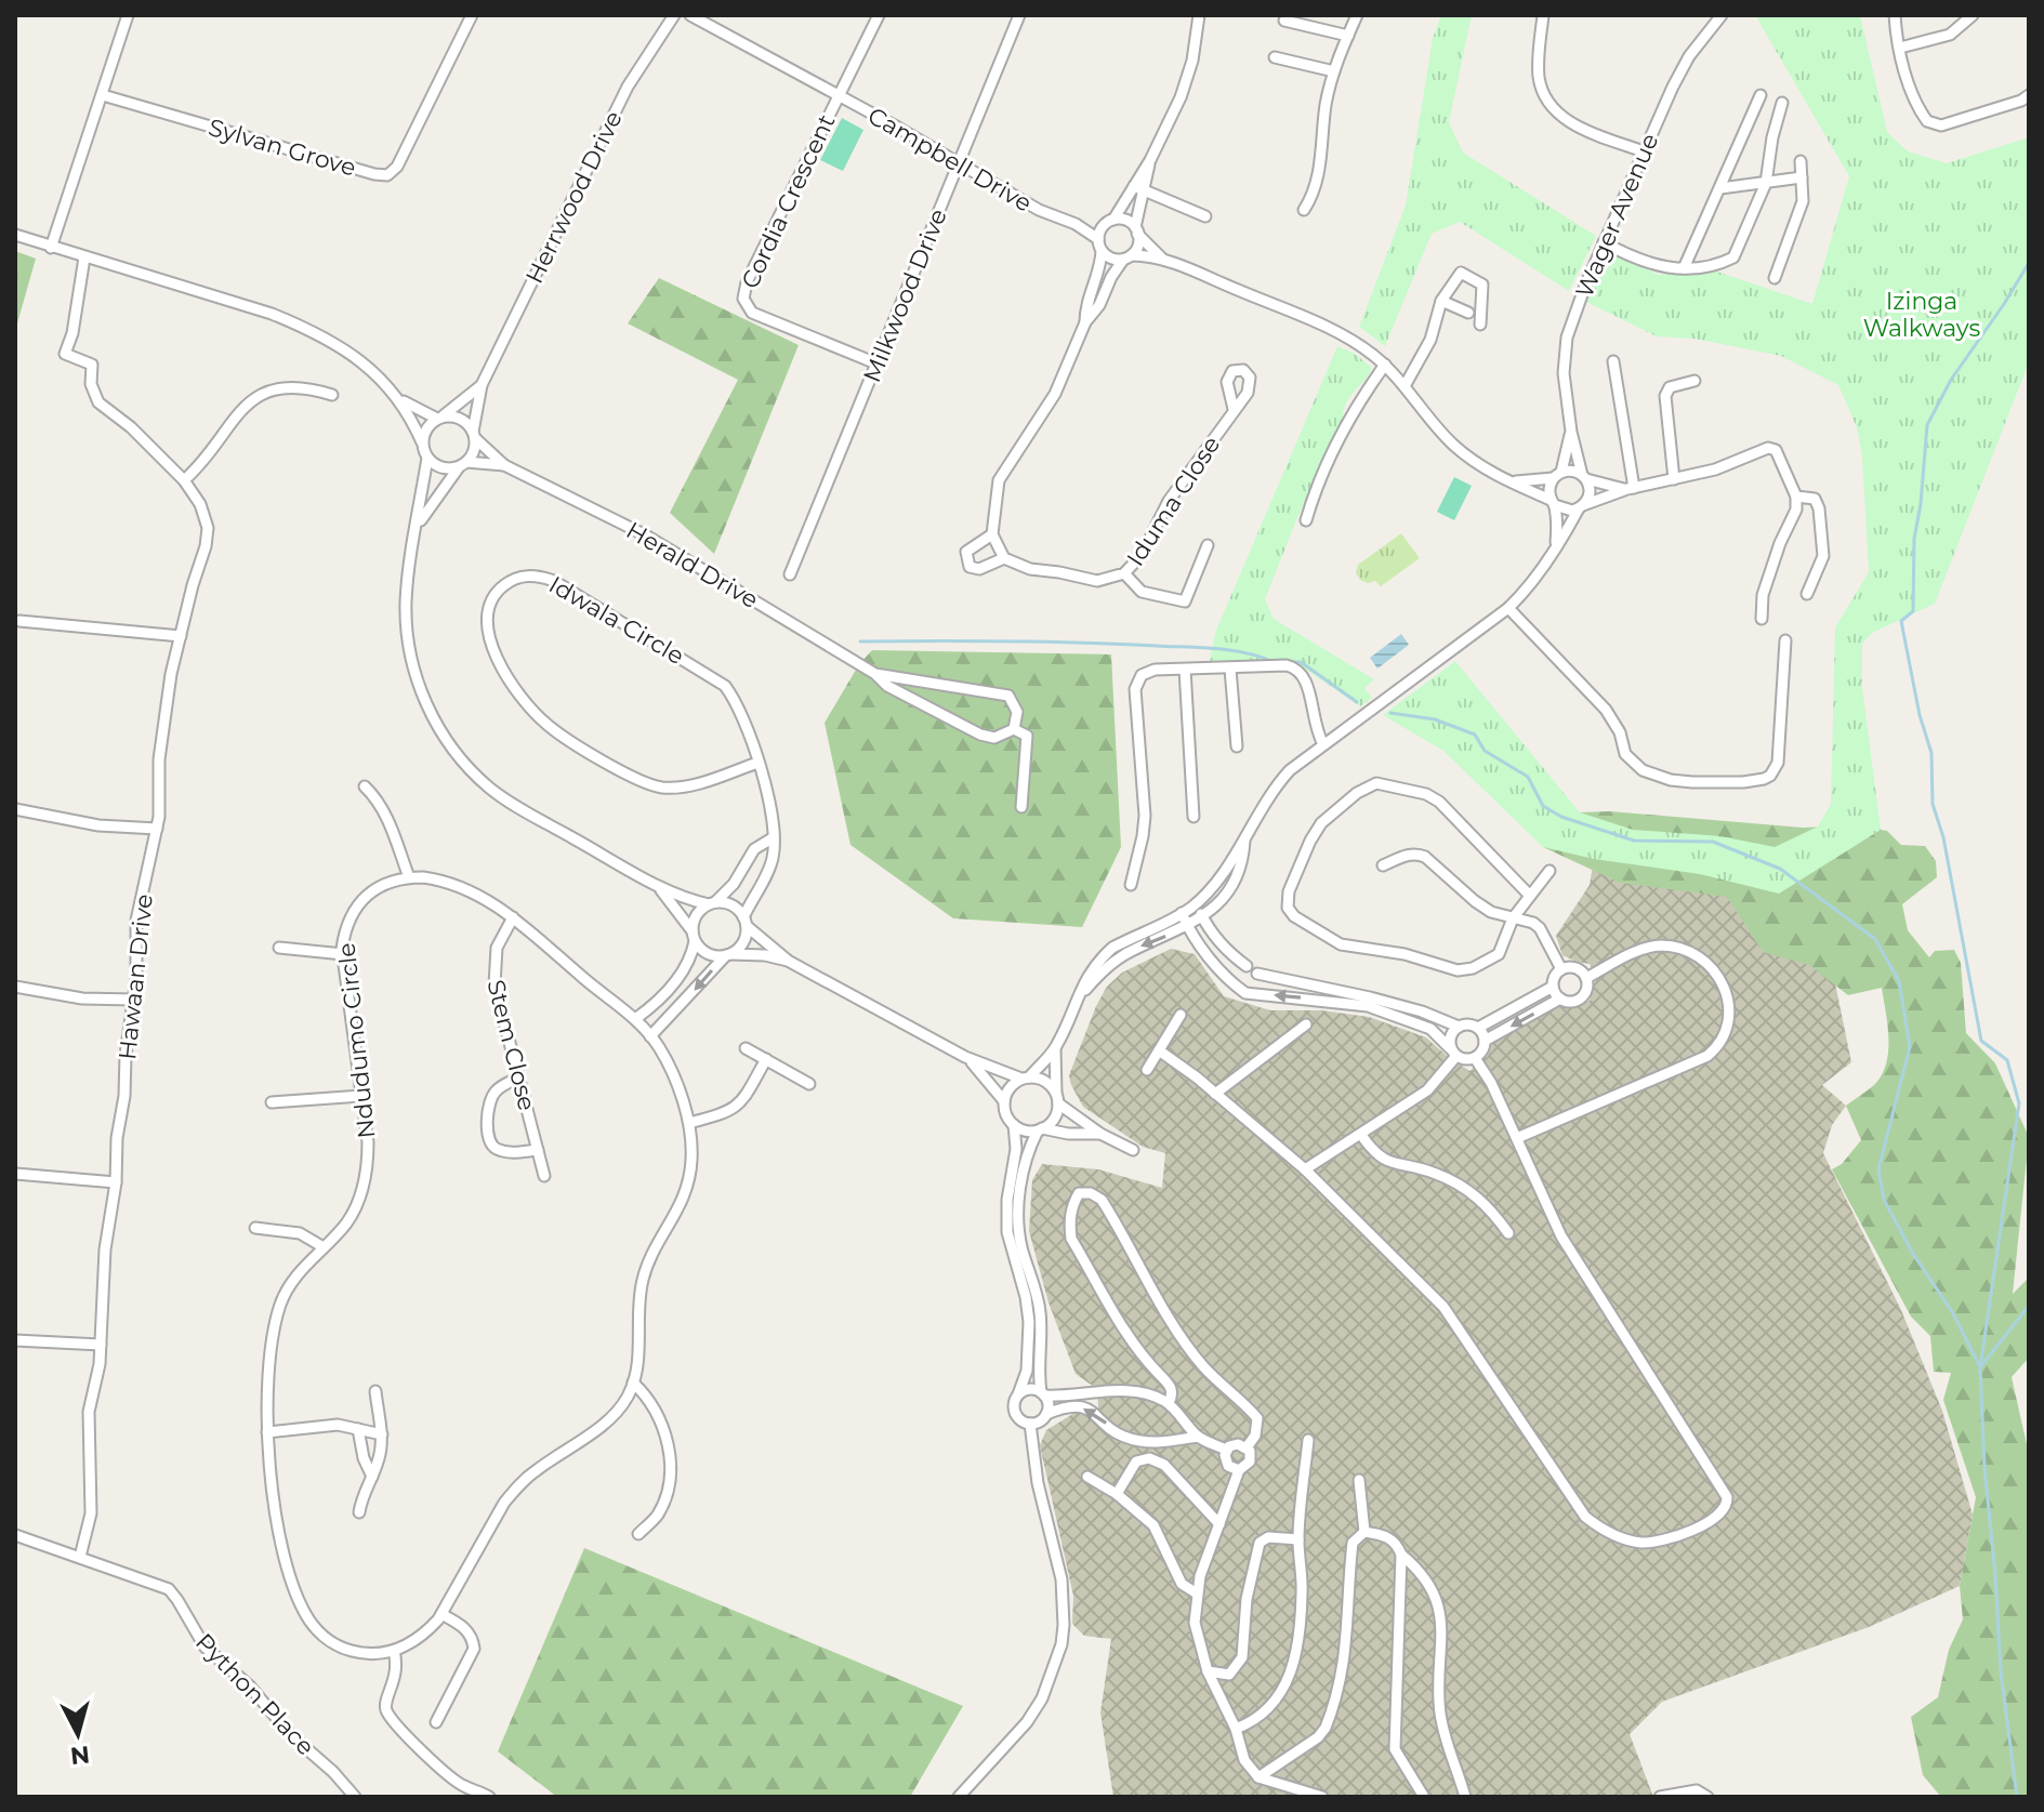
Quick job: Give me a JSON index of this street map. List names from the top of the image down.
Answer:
{
  "streets": {
    "street": [
      "Sylvan Grove",
      "Campbell Drive",
      "Herrwood Drive",
      "Cordia Crescent",
      "Wager Avenue",
      "Milkwood Drive",
      "Iduma Close",
      "Herald Drive",
      "Idwala Circle",
      "Hawaan Drive",
      "Ndudumo Circle",
      "Stem Close",
      "Python Place"
    ]
  },
  "crossings": [
    ["Campbell Drive", "Cordia Crescent"],
    ["Campbell Drive", "Milkwood Drive"],
    ["Herrwood Drive", "Herald Drive"],
    ["Cordia Crescent", "Milkwood Drive"],
    ["Hawaan Drive", "Python Place"]
  ],
  "parks": ["Izinga Walkways"],
  "north": "bottom"
}
